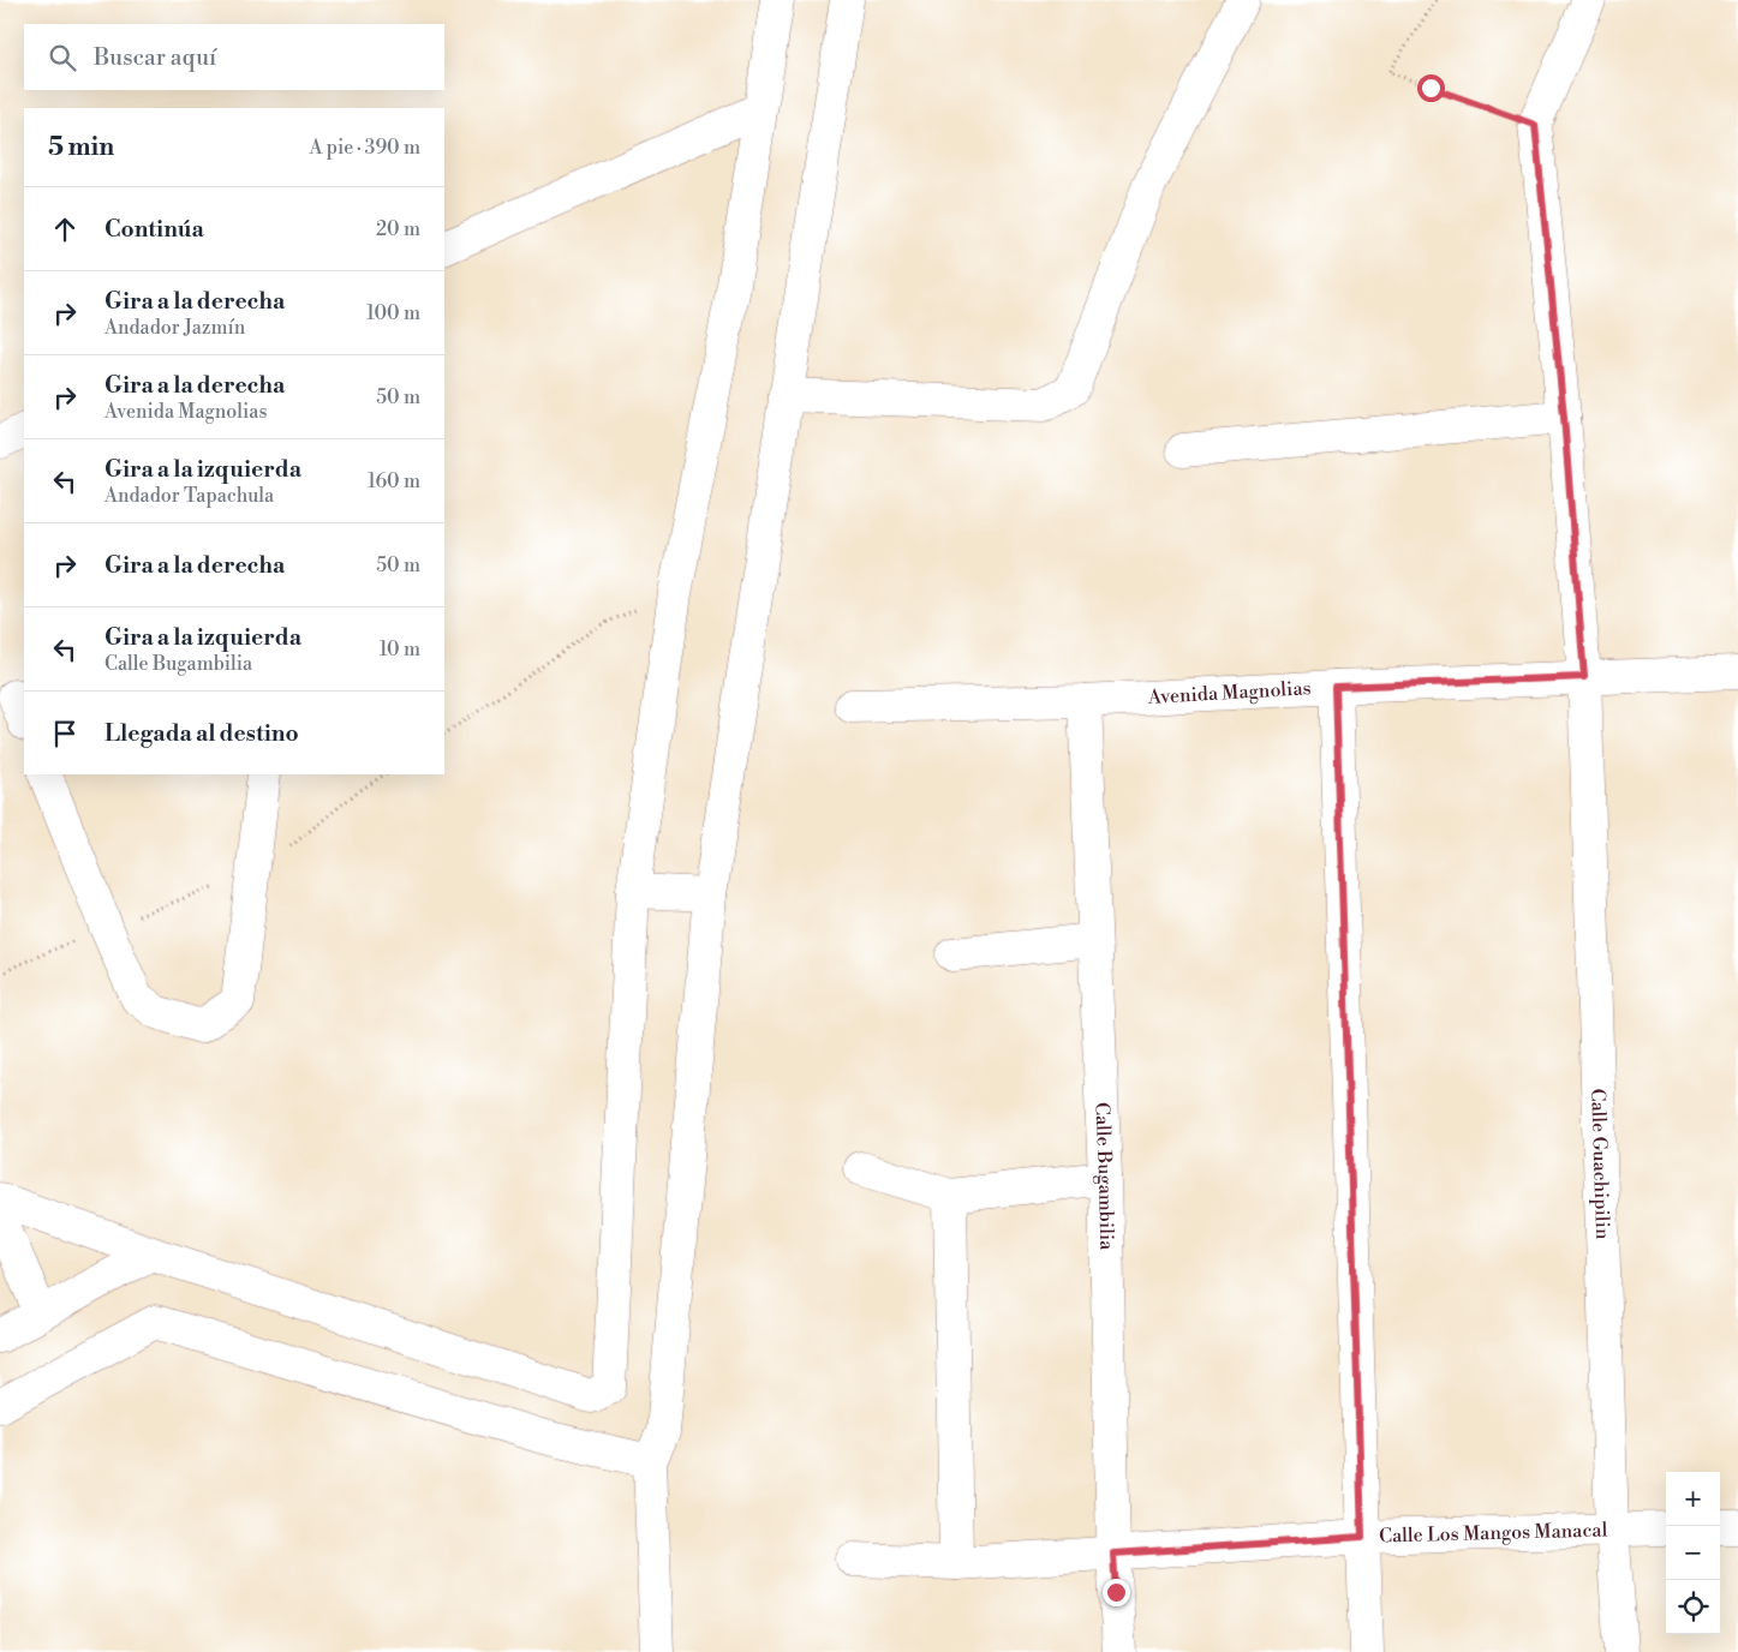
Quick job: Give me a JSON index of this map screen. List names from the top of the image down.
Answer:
{
  "streets": {
    "street": [
      "Avenida Magnolias",
      "Calle Guachipilin",
      "Calle Bugambilia",
      "Calle Los Mangos Manacal"
    ]
  },
  "crossings": [
    ["Avenida Magnolias", "Calle Guachipilin"],
    ["Avenida Magnolias", "Calle Bugambilia"],
    ["Calle Guachipilin", "Calle Los Mangos Manacal"],
    ["Calle Bugambilia", "Calle Los Mangos Manacal"]
  ],
  "page": {
    "search": "Buscar aquí",
    "heading": ["5 min", "A pie · 390 m"],
    "list": [
      ["Continúa", "20 m"],
      ["Gira a la derecha", "Andador Jazmín", "100 m"],
      ["Gira a la derecha", "Avenida Magnolias", "50 m"],
      ["Gira a la izquierda", "Andador Tapachula", "160 m"],
      ["Gira a la derecha", "50 m"],
      ["Gira a la izquierda", "Calle Bugambilia", "10 m"],
      "Llegada al destino"
    ],
    "map_buttons": ["+", "−"]
  }
}
